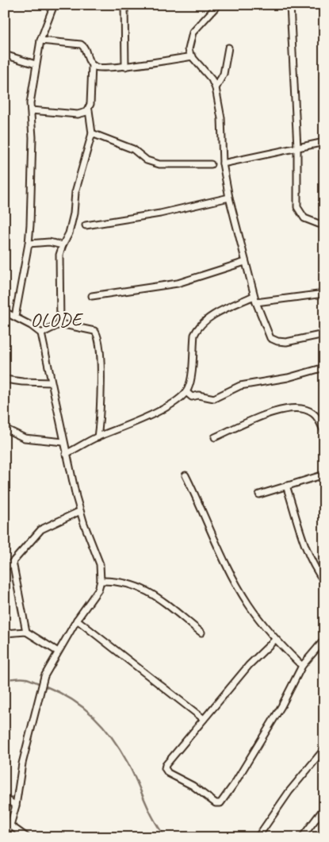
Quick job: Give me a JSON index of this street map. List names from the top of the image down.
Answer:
{
  "districts": ["OLODE"]
}
